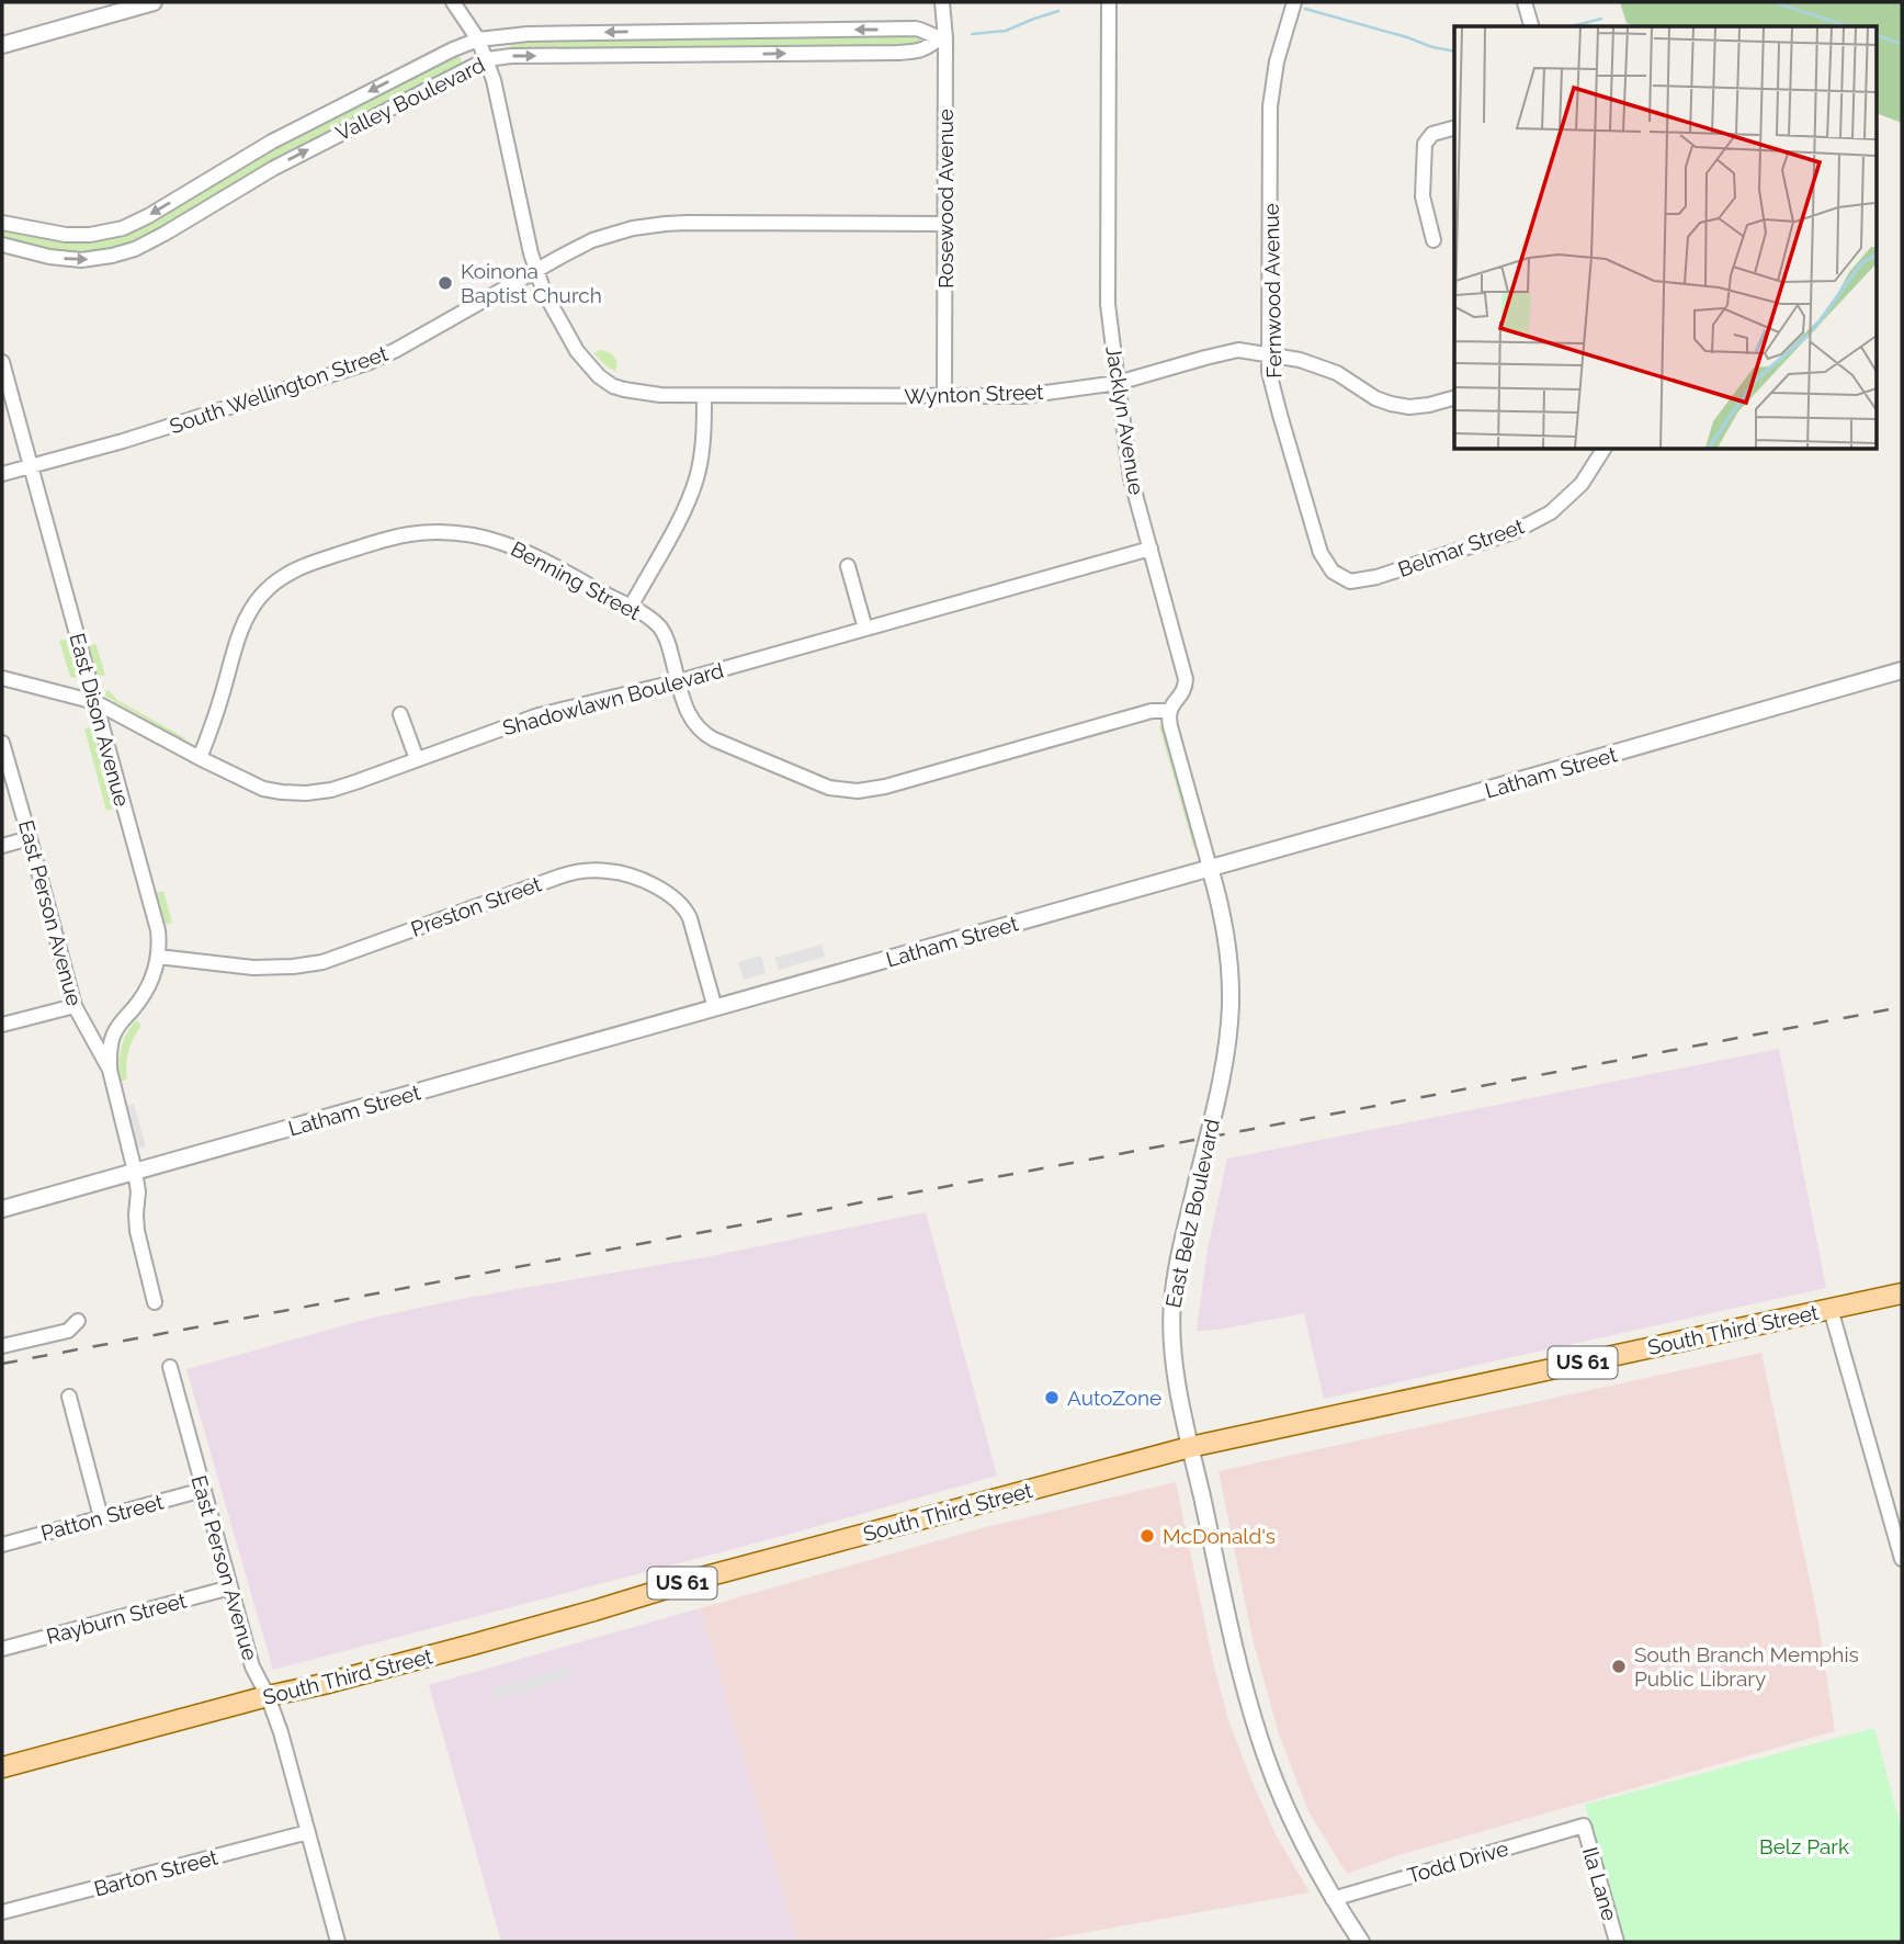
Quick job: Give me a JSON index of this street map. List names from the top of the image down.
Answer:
{
  "streets": {
    "main road": ["South Third Street", "US 61"],
    "street": [
      "Valley Boulevard",
      "Rosewood Avenue",
      "Fernwood Avenue",
      "South Wellington Street",
      "Wynton Street",
      "Jacklyn Avenue",
      "Belmar Street",
      "Benning Street",
      "Shadowlawn Boulevard",
      "East Dison Avenue",
      "Latham Street",
      "Preston Street",
      "East Person Avenue",
      "East Belz Boulevard",
      "Patton Street",
      "Rayburn Street",
      "Todd Drive",
      "Barton Street",
      "Ila Lane"
    ]
  },
  "crossings": [
    ["Valley Boulevard", "Rosewood Avenue"],
    ["Valley Boulevard", "Wynton Street"],
    ["Rosewood Avenue", "South Wellington Street"],
    ["Rosewood Avenue", "Wynton Street"],
    ["Fernwood Avenue", "Wynton Street"],
    ["Fernwood Avenue", "Belmar Street"],
    ["South Wellington Street", "Wynton Street"],
    ["South Wellington Street", "East Dison Avenue"],
    ["Wynton Street", "Jacklyn Avenue"],
    ["Jacklyn Avenue", "Benning Street"],
    ["Jacklyn Avenue", "Shadowlawn Boulevard"],
    ["Benning Street", "Shadowlawn Boulevard"],
    ["Shadowlawn Boulevard", "East Dison Avenue"],
    ["East Dison Avenue", "Preston Street"],
    ["East Dison Avenue", "East Person Avenue"],
    ["Latham Street", "Preston Street"],
    ["Latham Street", "East Person Avenue"],
    ["Latham Street", "East Belz Boulevard"],
    ["East Person Avenue", "South Third Street"],
    ["East Person Avenue", "Patton Street"],
    ["East Person Avenue", "Rayburn Street"],
    ["East Person Avenue", "Barton Street"],
    ["East Belz Boulevard", "South Third Street"],
    ["East Belz Boulevard", "Todd Drive"],
    ["Todd Drive", "Ila Lane"]
  ],
  "parks": ["Belz Park"],
  "places": [
    "Koinona Baptist Church",
    "AutoZone",
    "McDonald's",
    "South Branch Memphis Public Library"
  ]
}
